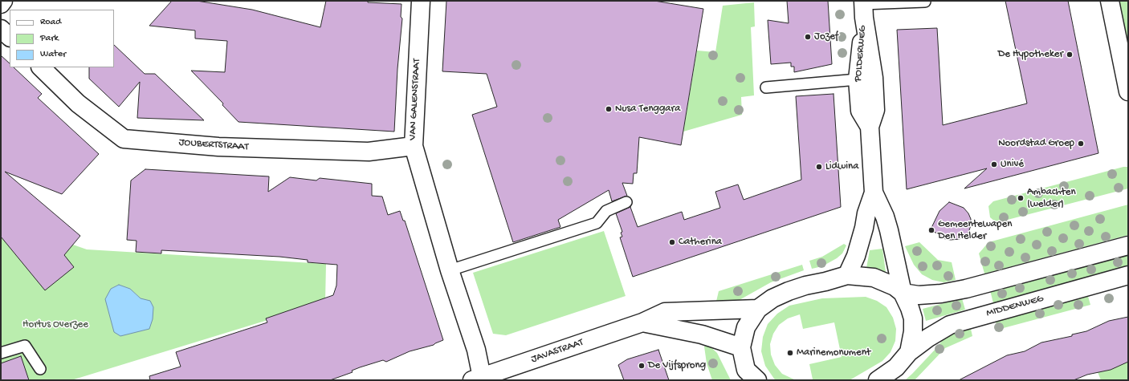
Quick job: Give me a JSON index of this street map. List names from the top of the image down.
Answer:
{
  "streets": {
    "street": [
      "POLDERWEG",
      "VAN GALENSTRAAT",
      "JOUBERTSTRAAT",
      "MIDDENWEG",
      "JAVASTRAAT"
    ]
  },
  "crossings": [
    ["VAN GALENSTRAAT", "JOUBERTSTRAAT"],
    ["VAN GALENSTRAAT", "JAVASTRAAT"]
  ],
  "parks": ["Hortus Overzee"],
  "places": [
    "Jozef",
    "De Hypotheker",
    "Nusa Tenggara",
    "Noordstad Groep",
    "Univé",
    "Lidwina",
    "Ambachten (welder)",
    "Gemeentewapen Den Helder",
    "Catherina",
    "Marinemonument",
    "De Vijfsprong"
  ],
  "legend": ["Road", "Park", "Water"]
}
